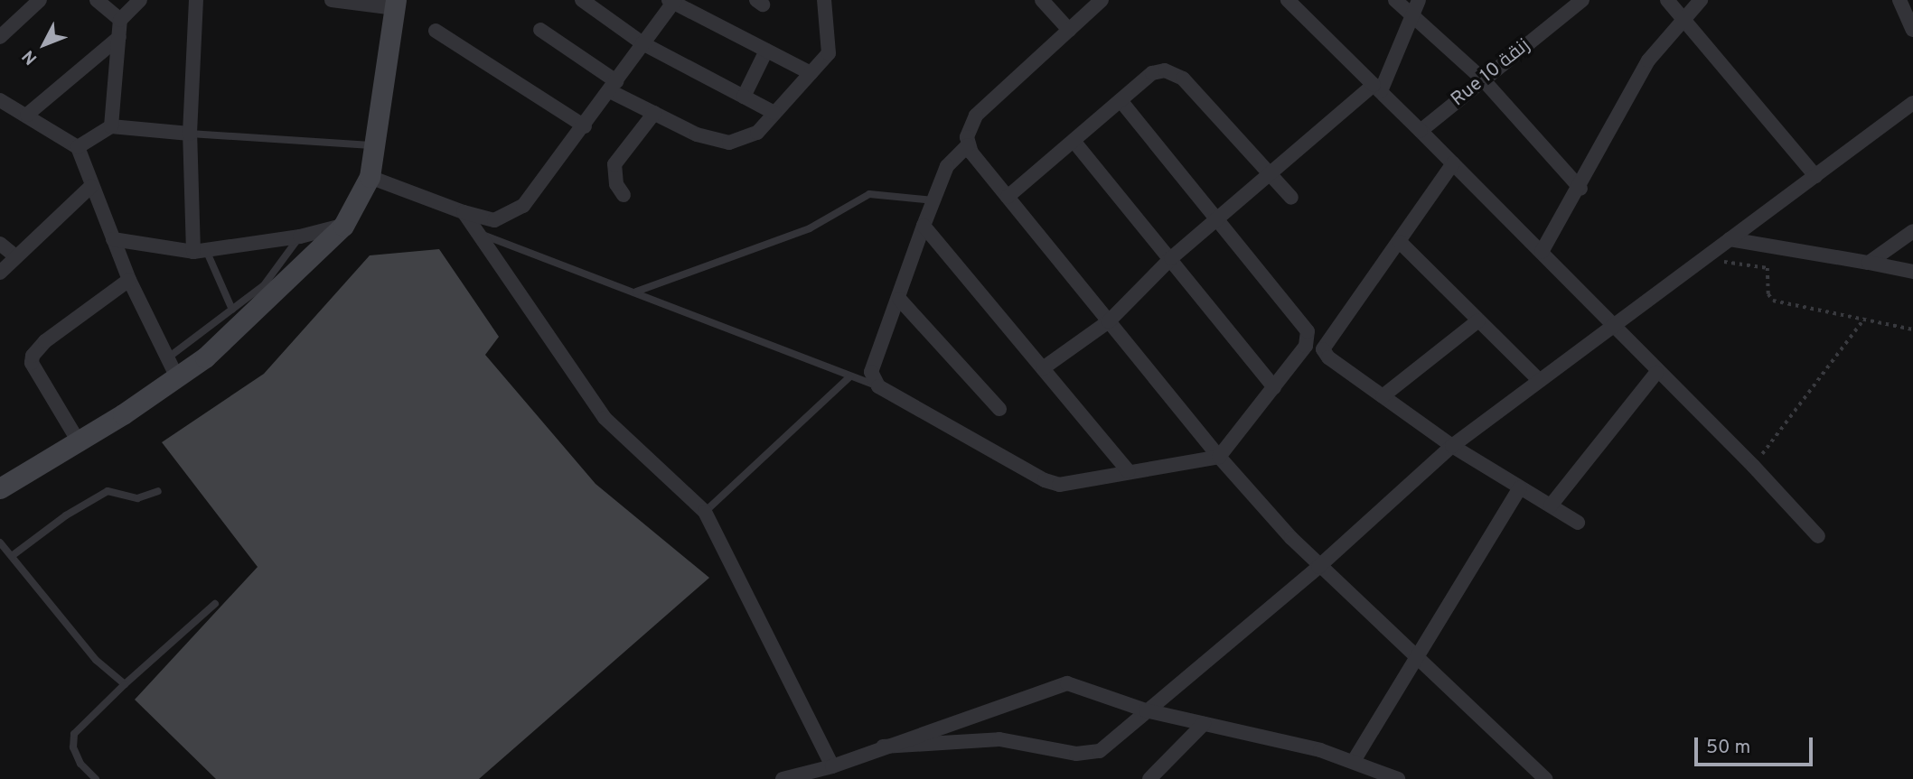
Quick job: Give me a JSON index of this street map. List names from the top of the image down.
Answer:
{
  "streets": {
    "street": ["Rue 10 زنقة"]
  },
  "scale_bar": "50 m",
  "north": "bottom left"
}
